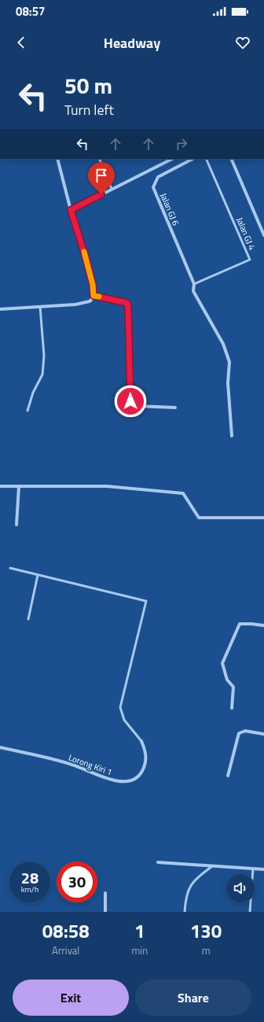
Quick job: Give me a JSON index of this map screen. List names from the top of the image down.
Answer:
{
  "streets": {
    "street": ["Jalan GJ 6", "Jalan GJ 4", "Lorong Kiri 1"]
  },
  "crossings": [
    ["Jalan GJ 6", "Jalan GJ 4"]
  ],
  "page": {
    "status": "08:57",
    "header": "Headway",
    "turn": ["50 m", "Turn left"],
    "speed": "28 km/h",
    "limit": "30",
    "eta": [
      "08:58",
      "Arrival",
      "1",
      "min",
      "130",
      "m"
    ],
    "buttons": ["Exit", "Share"]
  }
}
